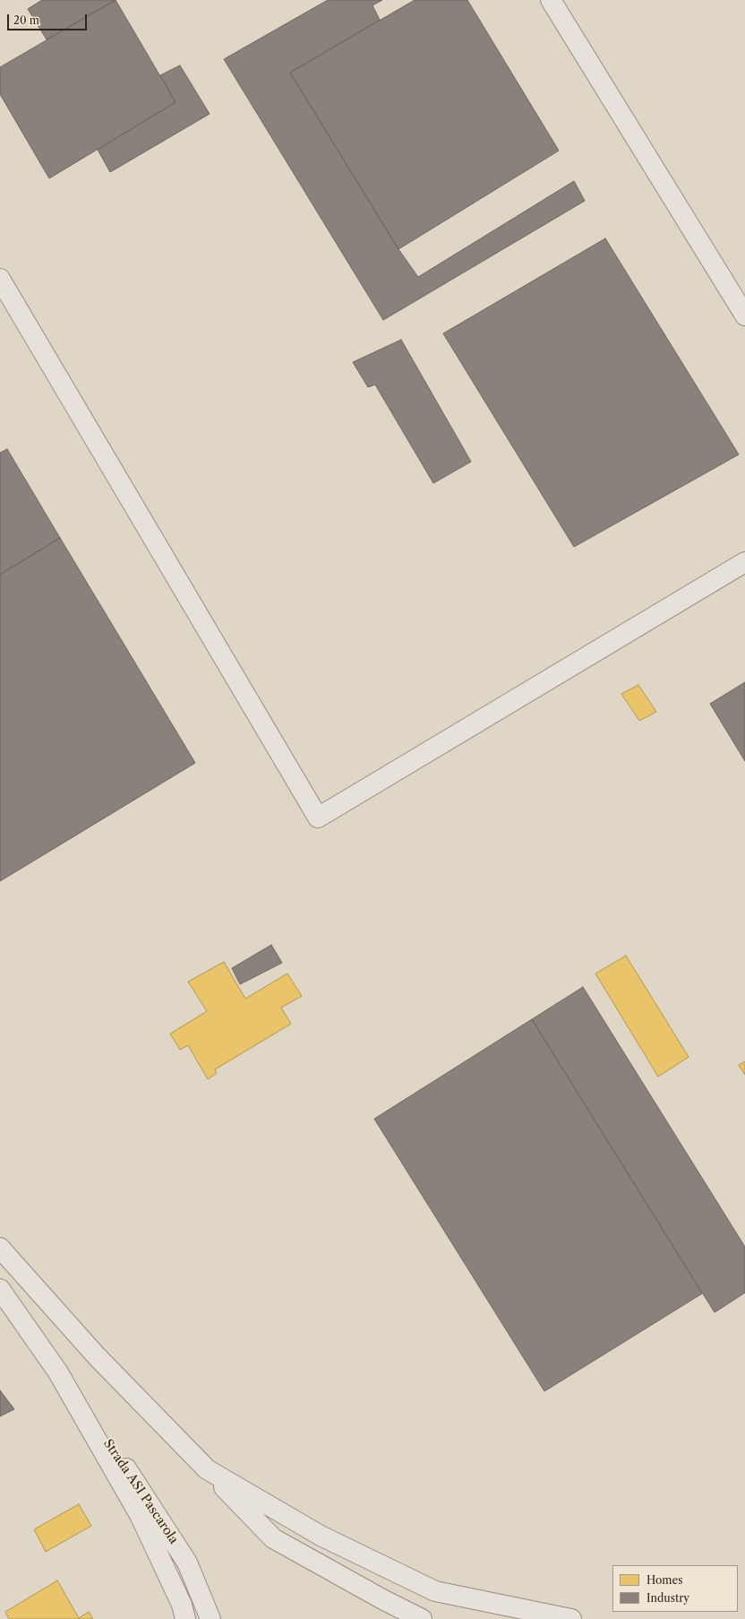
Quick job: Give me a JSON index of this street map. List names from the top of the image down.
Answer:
{
  "streets": {
    "street": ["Strada ASI Pascarola"]
  },
  "legend": ["Homes", "Industry"],
  "scale_bar": "20 m"
}
